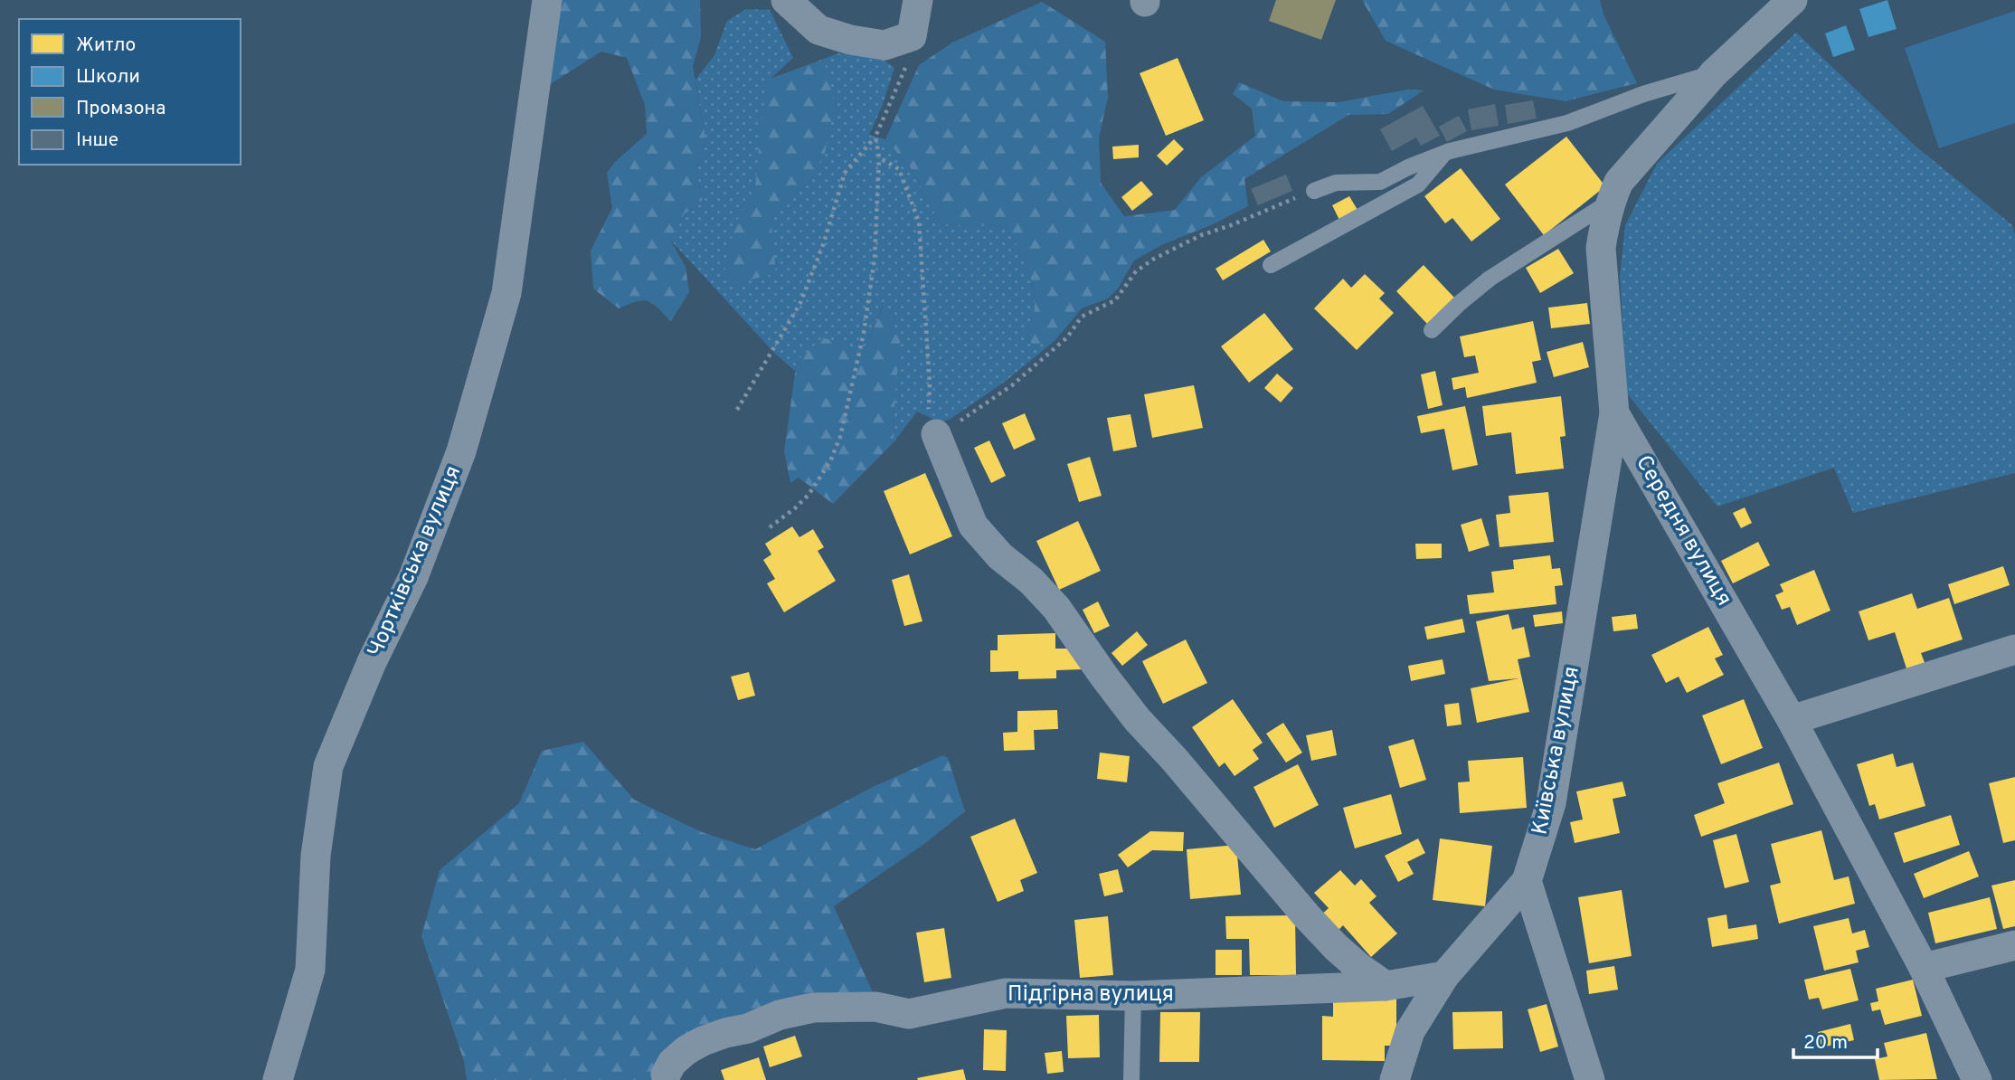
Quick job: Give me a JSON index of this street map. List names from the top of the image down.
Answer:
{
  "streets": {
    "street": [
      "Середня вулиця",
      "Чортківська вулиця",
      "Київська вулиця",
      "Підгірна вулиця"
    ]
  },
  "crossings": [
    ["Середня вулиця", "Київська вулиця"]
  ],
  "legend": [
    "Житло",
    "Школи",
    "Промзона",
    "Інше"
  ],
  "scale_bar": "20 m"
}
